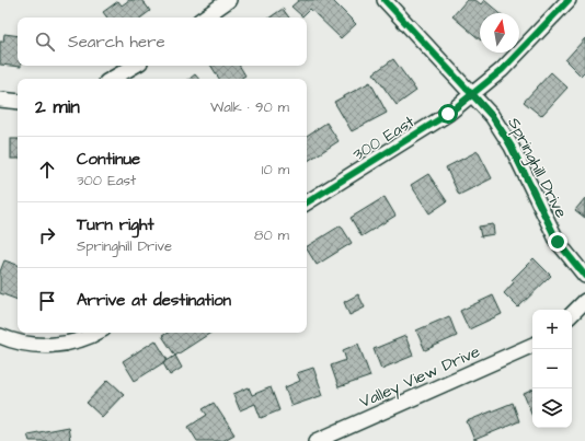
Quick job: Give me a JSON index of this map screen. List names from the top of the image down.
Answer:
{
  "streets": {
    "street": ["300 East", "Springhill Drive", "Valley View Drive"]
  },
  "crossings": [
    ["300 East", "Springhill Drive"]
  ],
  "north": "top",
  "page": {
    "search": "Search here",
    "heading": ["2 min", "Walk · 90 m"],
    "list": [
      ["Continue", "300 East", "10 m"],
      ["Turn right", "Springhill Drive", "80 m"],
      "Arrive at destination"
    ],
    "map_buttons": ["+", "−"]
  }
}
